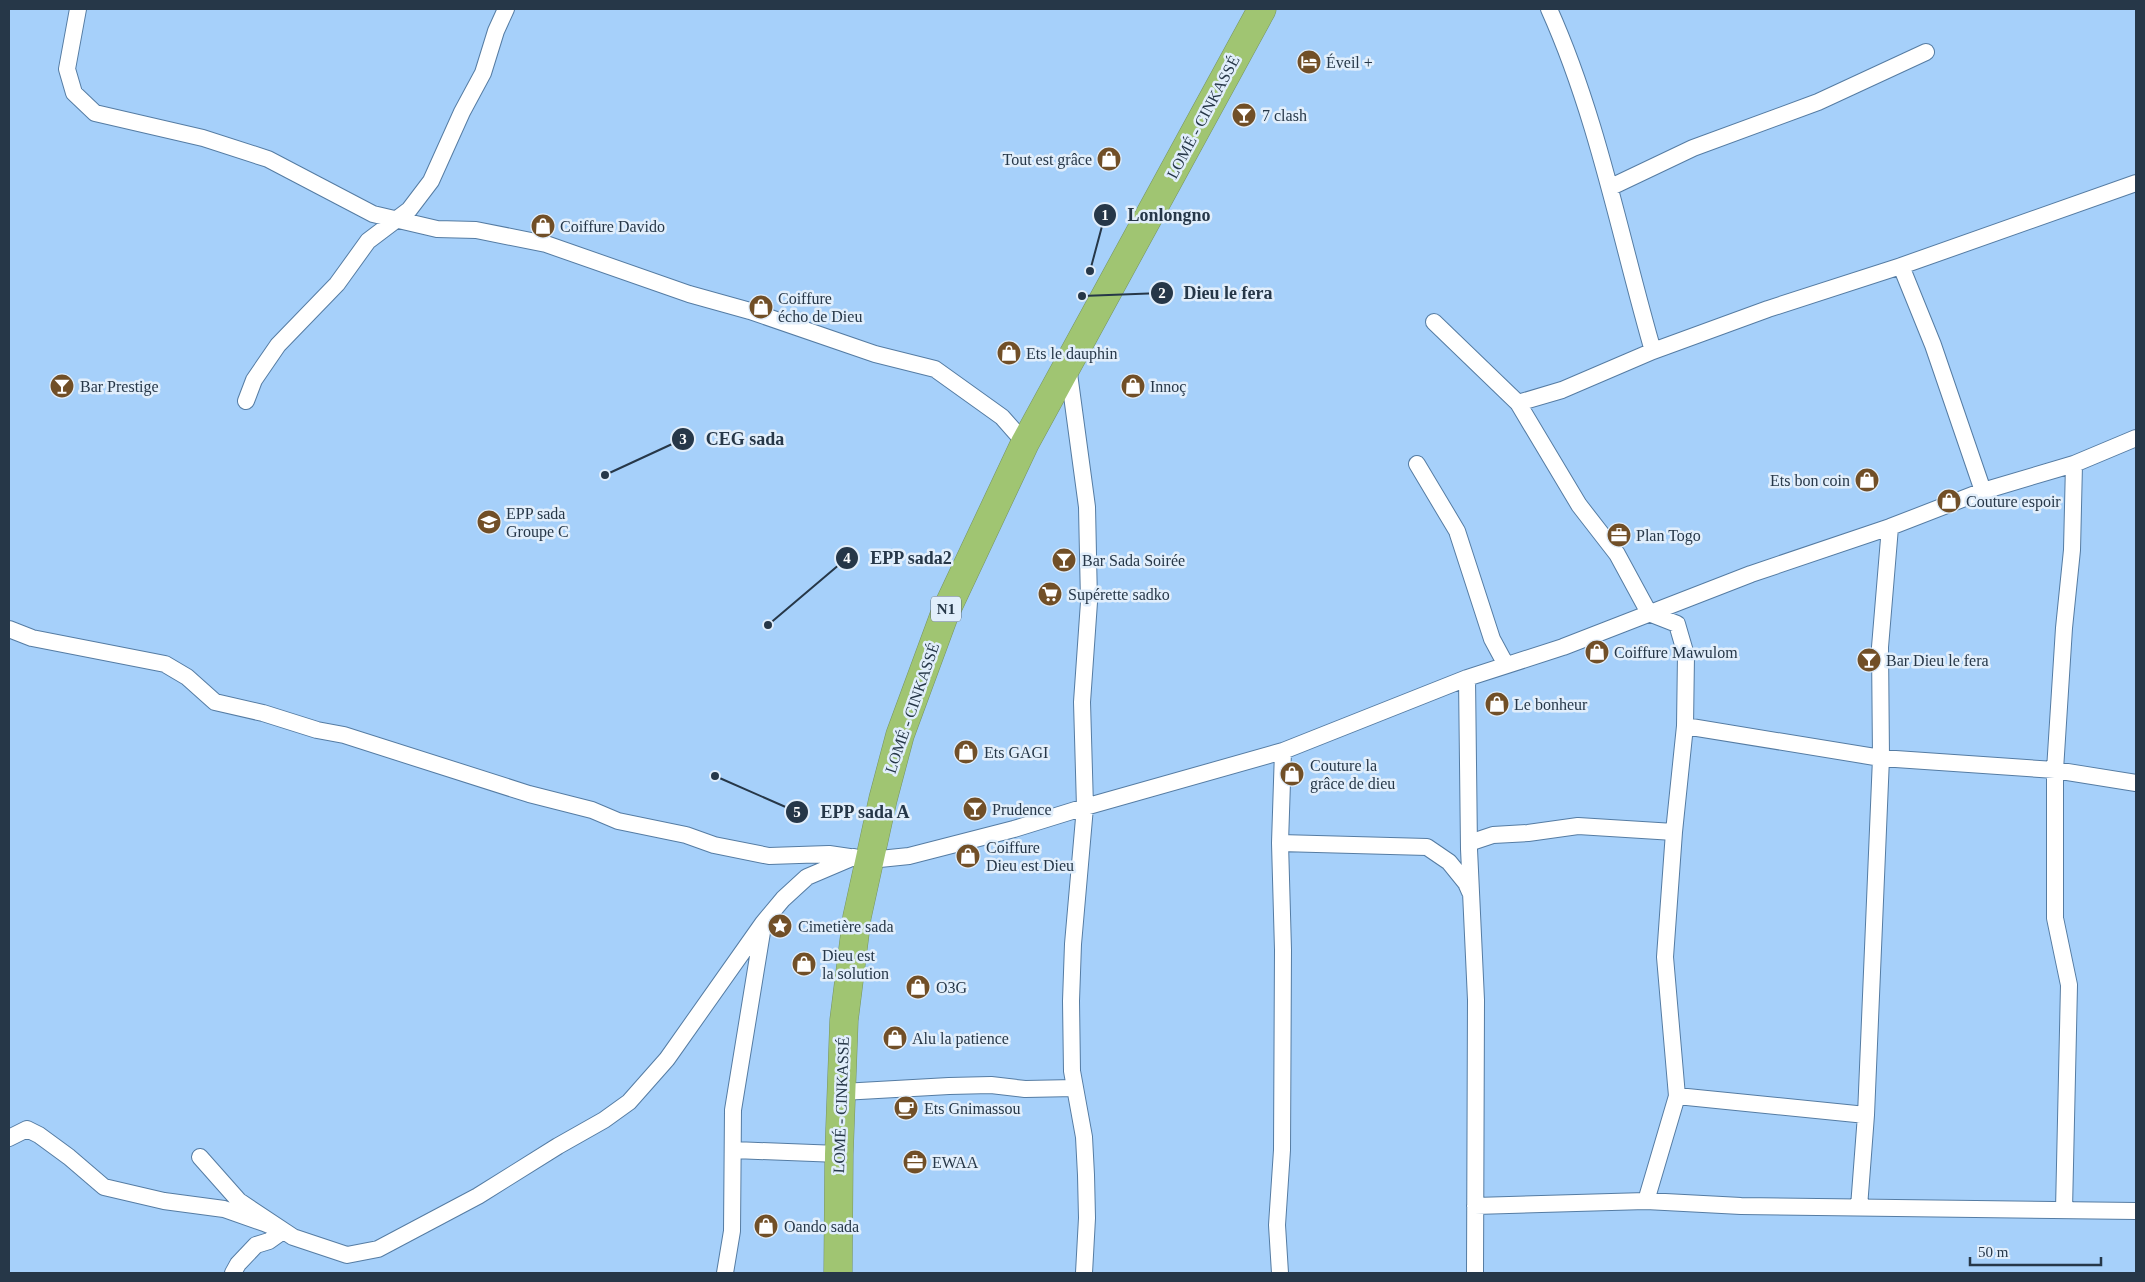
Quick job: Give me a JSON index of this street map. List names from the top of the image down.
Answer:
{
  "streets": {
    "highway": ["LOMÉ - CINKASSÉ", "N1"]
  },
  "places": {
    "hotel": ["Éveil +"],
    "bar": [
      "7 clash",
      "Bar Prestige",
      "Bar Sada Soirée",
      "Bar Dieu le fera",
      "Prudence"
    ],
    "shop": [
      "Tout est grâce",
      "Coiffure Davido",
      "Coiffure écho de Dieu",
      "Ets le dauphin",
      "Innoç",
      "Ets bon coin",
      "Couture espoir",
      "Coiffure Mawulom",
      "Le bonheur",
      "Ets GAGI",
      "Couture la grâce de dieu",
      "Coiffure Dieu est Dieu",
      "Dieu est la solution",
      "O3G",
      "Alu la patience",
      "Oando sada"
    ],
    "other": [
      "Lonlongno",
      "Dieu le fera",
      "CEG sada",
      "EPP sada2",
      "EPP sada A"
    ],
    "school or university": ["EPP sada Groupe C"],
    "office": ["Plan Togo", "EWAA"],
    "supermarket": ["Supérette sadko"],
    "place": ["Cimetière sada"],
    "cafe": ["Ets Gnimassou"]
  },
  "scale_bar": "50 m"
}
